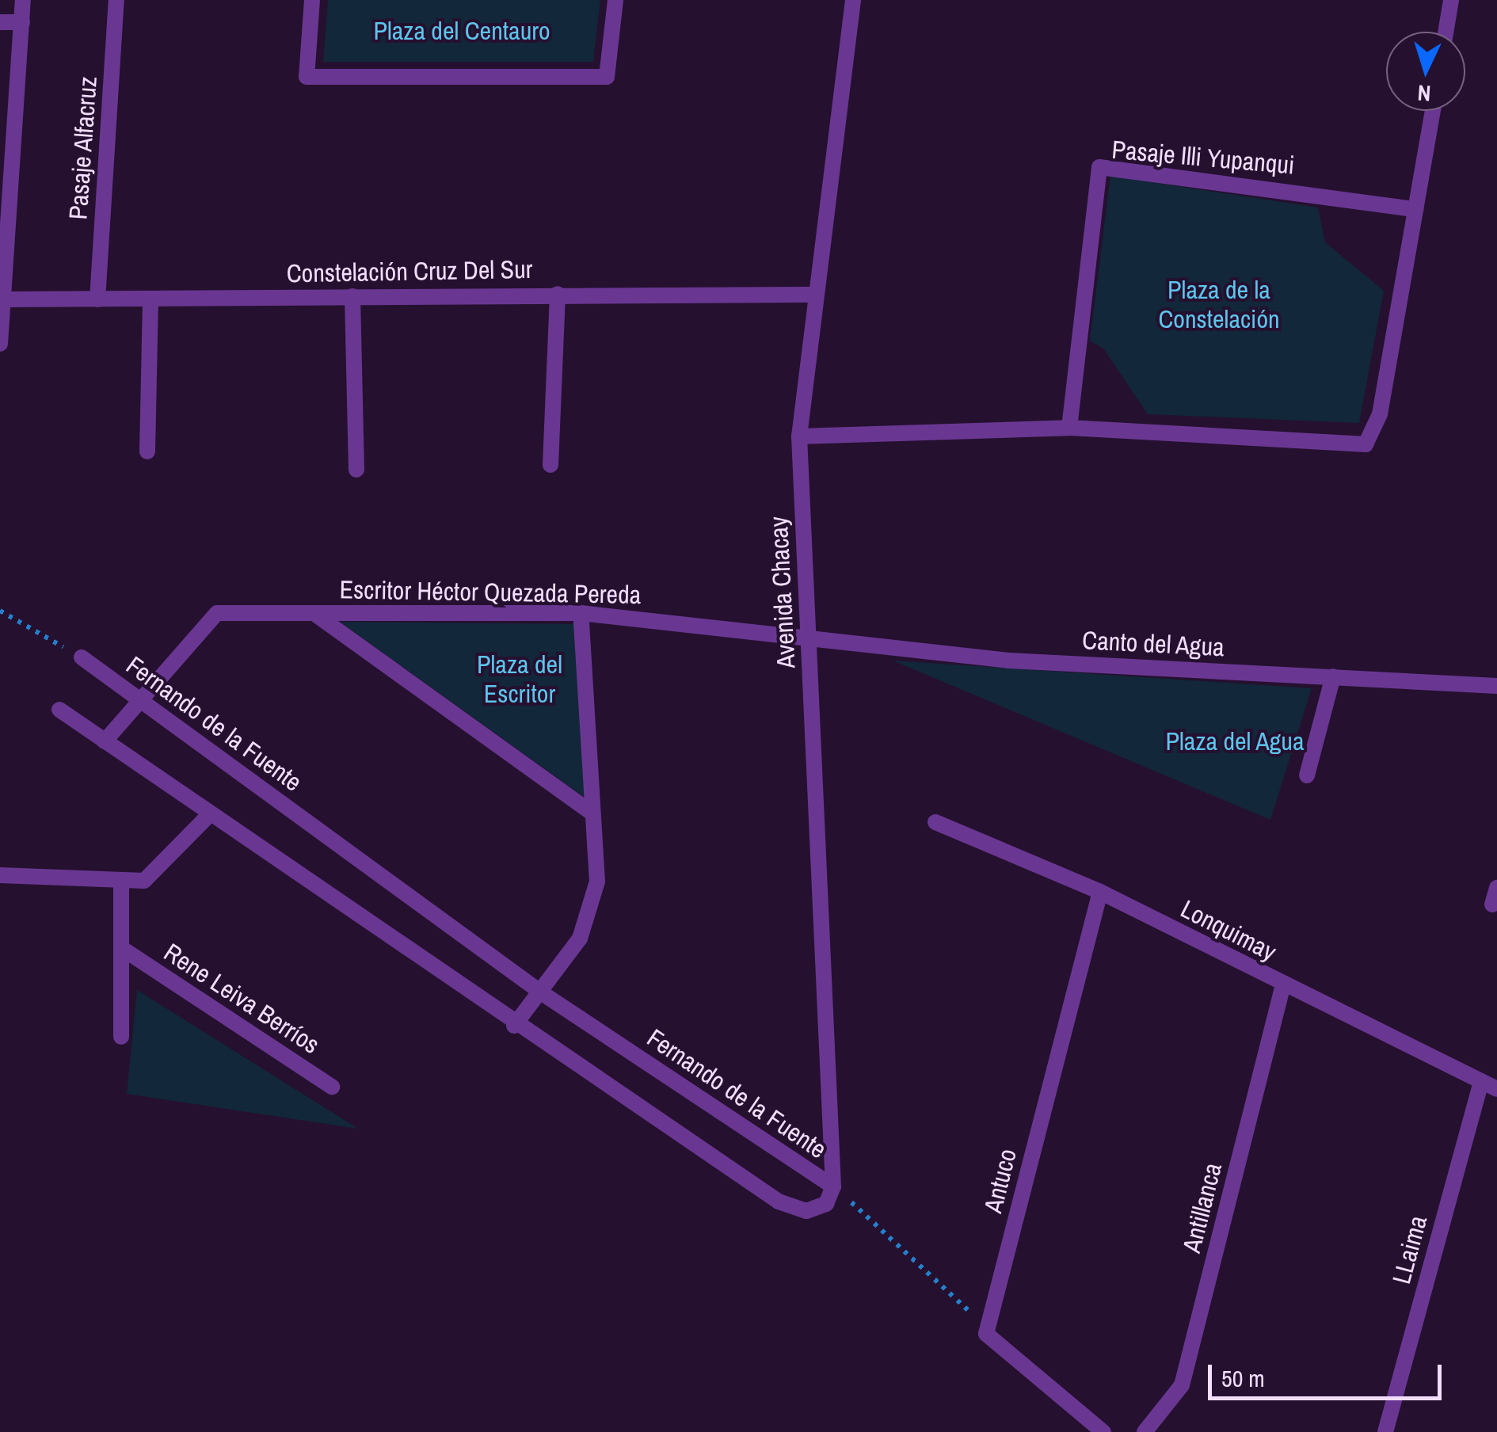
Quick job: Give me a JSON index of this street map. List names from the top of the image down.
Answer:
{
  "streets": {
    "street": [
      "Pasaje Alfacruz",
      "Pasaje Illi Yupanqui",
      "Constelación Cruz Del Sur",
      "Escritor Héctor Quezada Pereda",
      "Avenida Chacay",
      "Canto del Agua",
      "Fernando de la Fuente",
      "Lonquimay",
      "Rene Leiva Berríos",
      "Antuco",
      "Antillanca",
      "LLaima"
    ]
  },
  "crossings": [
    ["Pasaje Alfacruz", "Constelación Cruz Del Sur"],
    ["Constelación Cruz Del Sur", "Avenida Chacay"],
    ["Escritor Héctor Quezada Pereda", "Avenida Chacay"],
    ["Escritor Héctor Quezada Pereda", "Canto del Agua"],
    ["Escritor Héctor Quezada Pereda", "Fernando de la Fuente"],
    ["Avenida Chacay", "Canto del Agua"],
    ["Avenida Chacay", "Fernando de la Fuente"],
    ["Lonquimay", "Antuco"],
    ["Lonquimay", "Antillanca"],
    ["Lonquimay", "LLaima"]
  ],
  "parks": [
    "Plaza del Centauro",
    "Plaza de la Constelación",
    "Plaza del Escritor",
    "Plaza del Agua"
  ],
  "scale_bar": "50 m",
  "north": "bottom"
}
